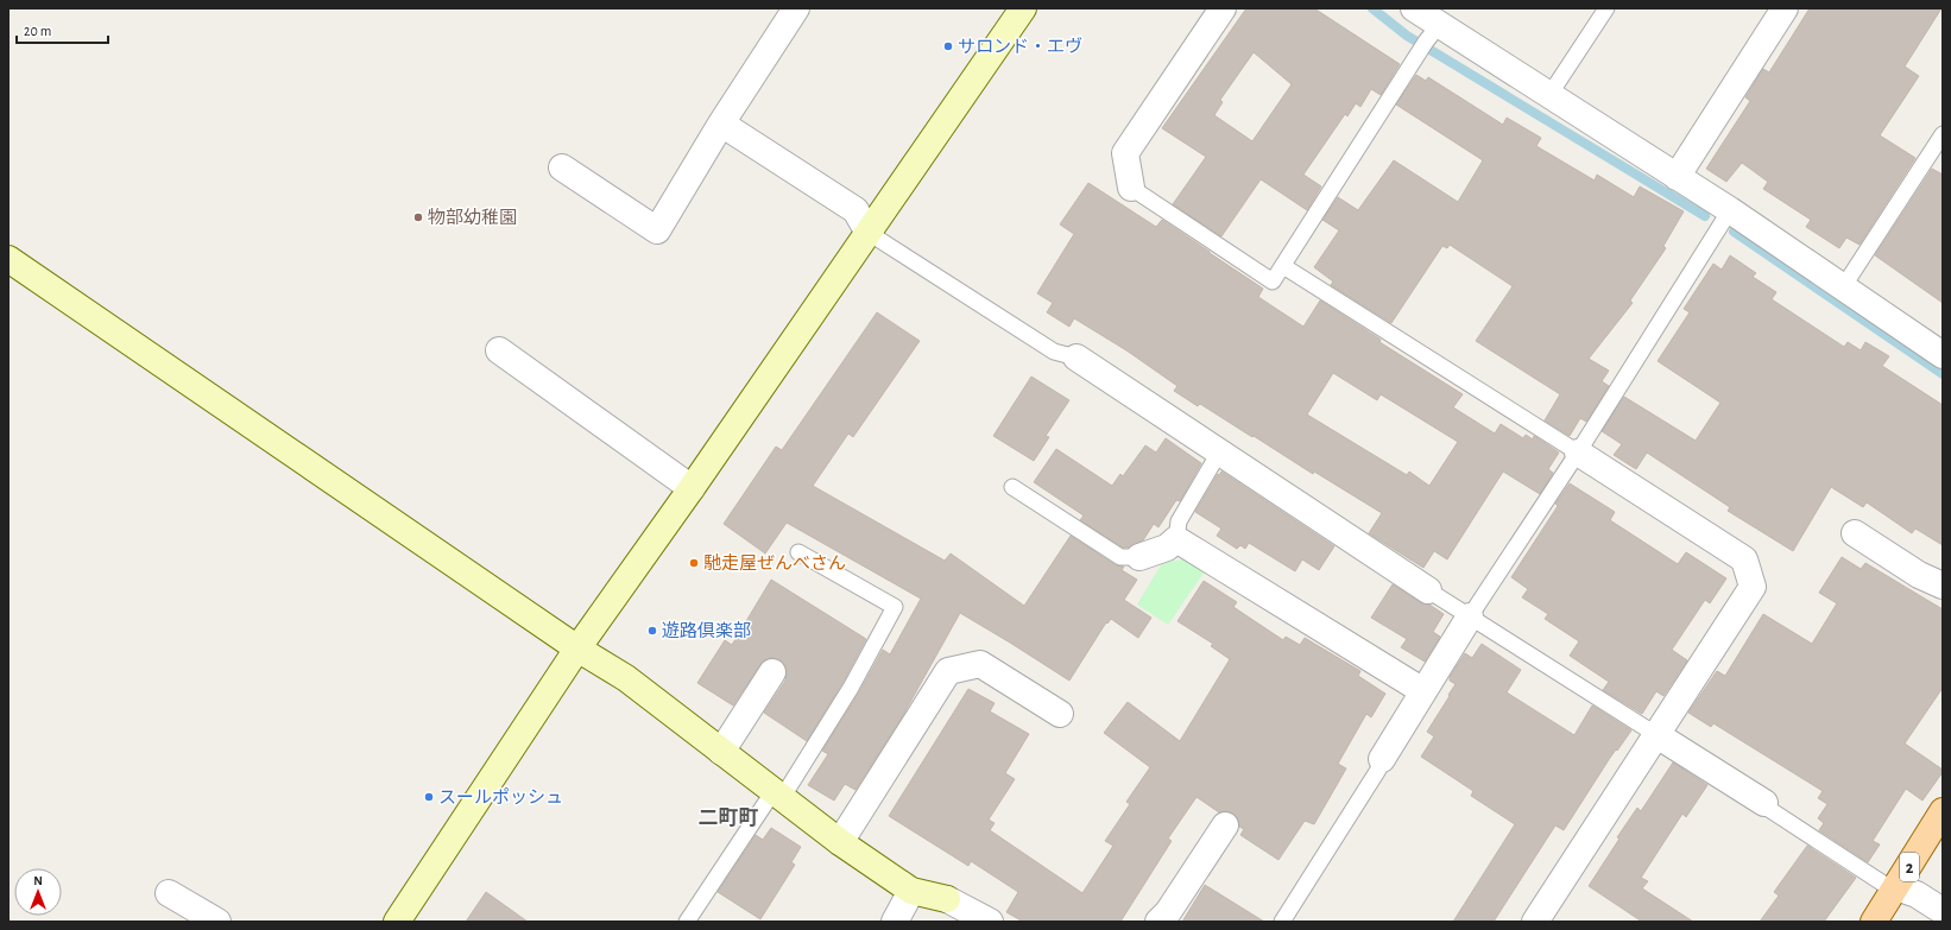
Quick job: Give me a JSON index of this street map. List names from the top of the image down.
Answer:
{
  "streets": {
    "main road": ["2"]
  },
  "districts": ["二町町"],
  "places": [
    "サロンド・エヴ",
    "物部幼稚園",
    "馳走屋ぜんべさん",
    "遊路倶楽部",
    "スールポッシュ"
  ],
  "scale_bar": "20 m",
  "north": "top"
}
